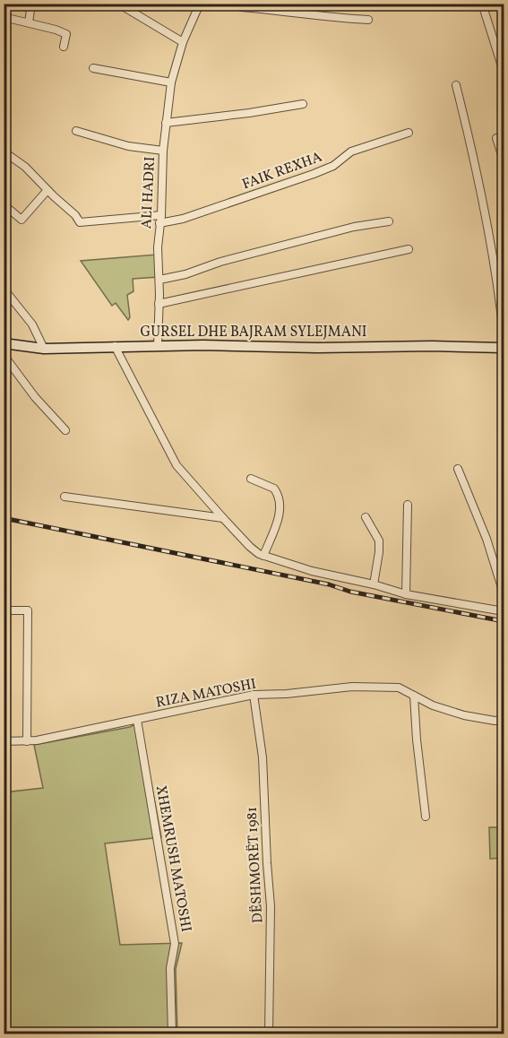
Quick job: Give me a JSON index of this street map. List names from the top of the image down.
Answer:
{
  "streets": {
    "street": [
      "FAIK REXHA",
      "ALI HADRI",
      "GURSEL DHE BAJRAM SYLEJMANI",
      "RIZA MATOSHI",
      "XHEMRUSH MATOSHI",
      "DËSHMORËT 1981"
    ]
  },
  "crossings": [
    ["FAIK REXHA", "ALI HADRI"],
    ["ALI HADRI", "GURSEL DHE BAJRAM SYLEJMANI"],
    ["RIZA MATOSHI", "XHEMRUSH MATOSHI"],
    ["RIZA MATOSHI", "DËSHMORËT 1981"]
  ]
}
